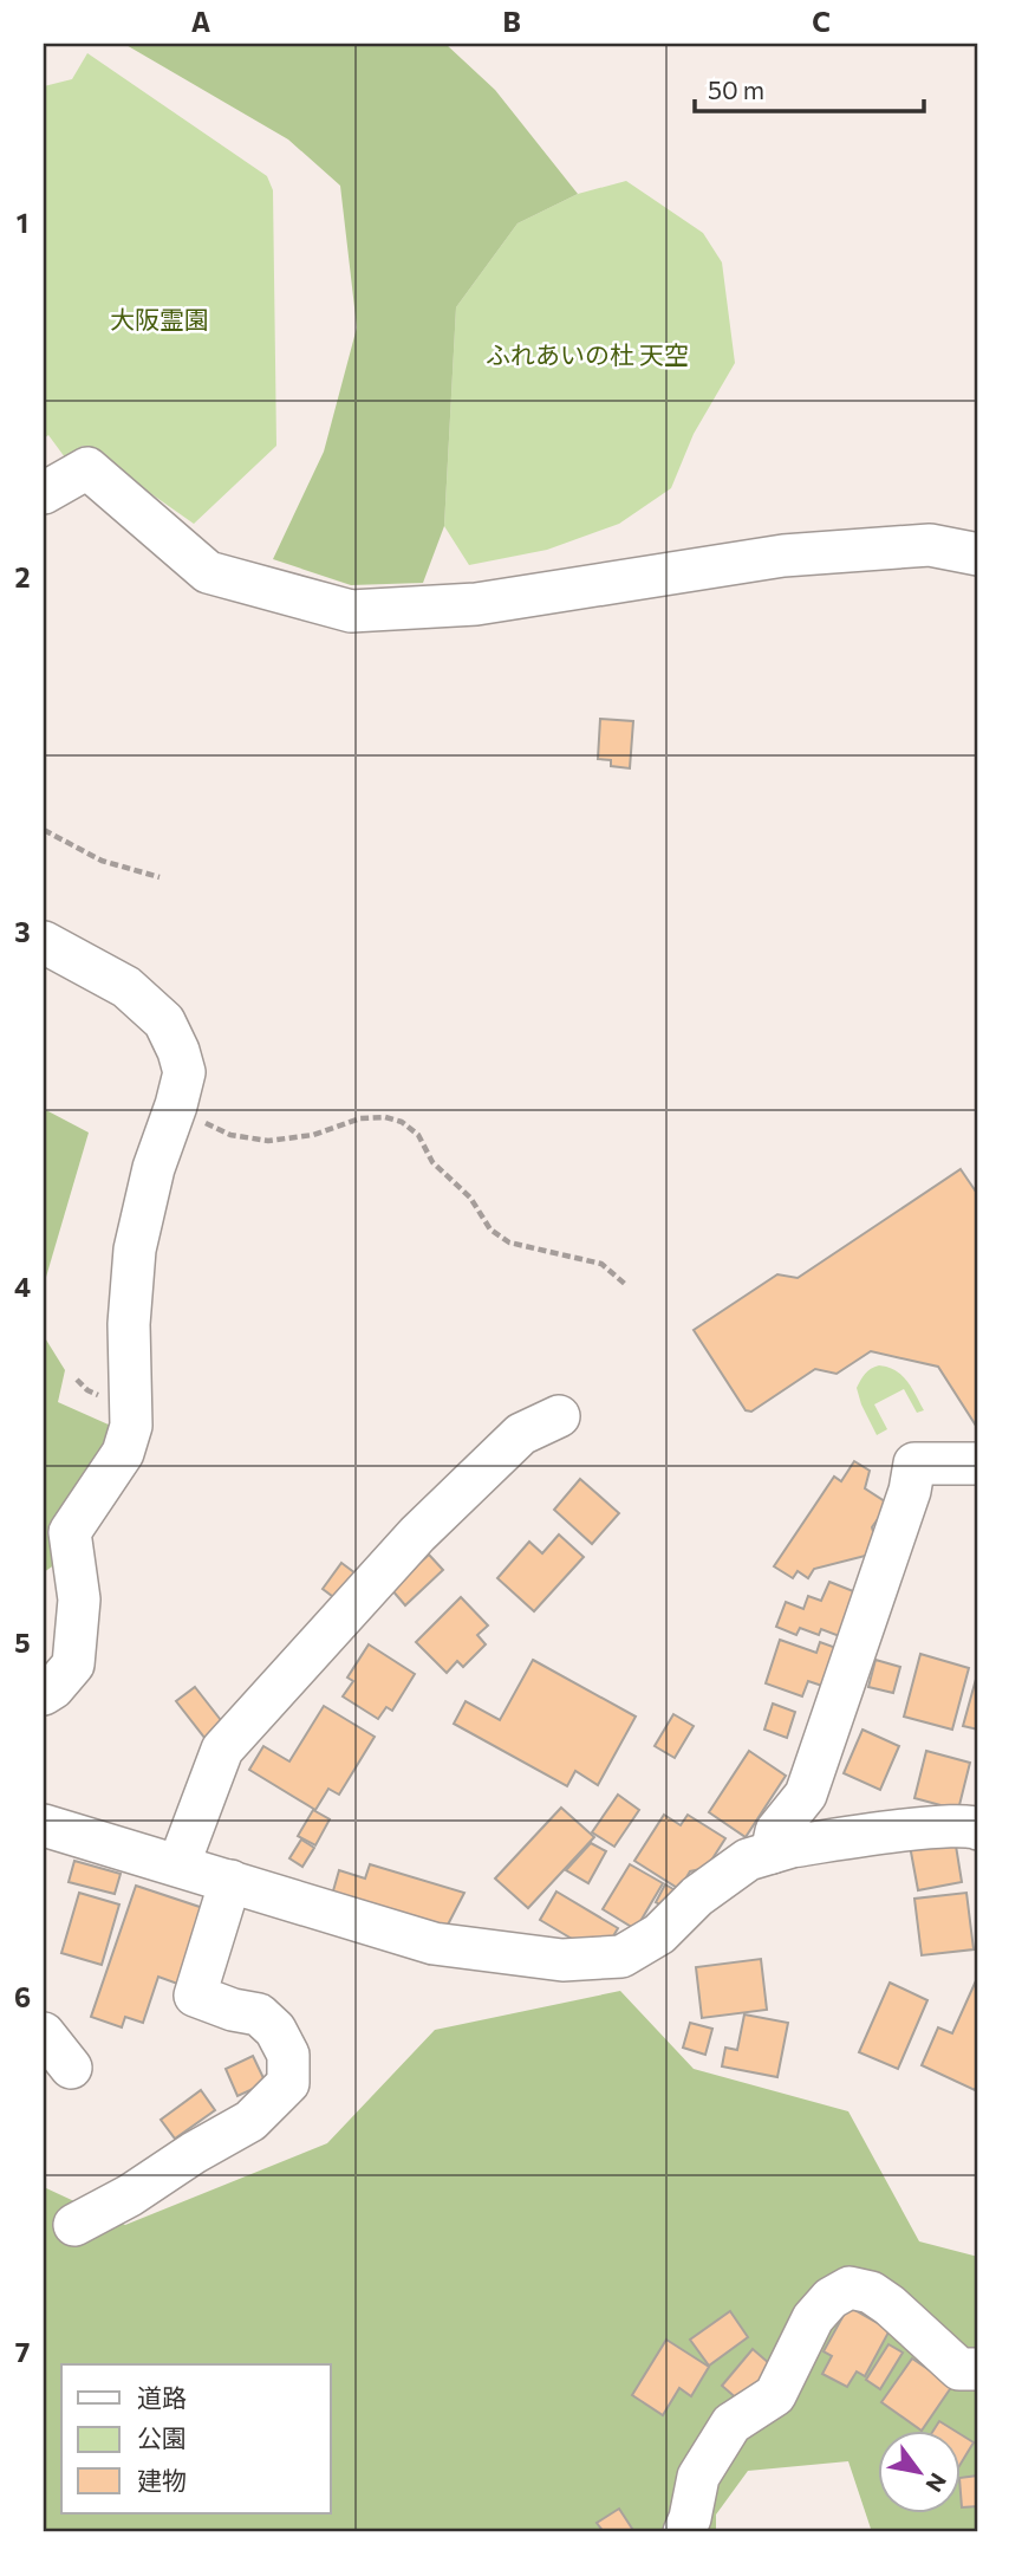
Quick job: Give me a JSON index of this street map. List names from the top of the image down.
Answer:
{
  "parks": ["大阪霊園", "ふれあいの杜 天空"],
  "legend": ["道路", "公園", "建物"],
  "scale_bar": "50 m",
  "north": "bottom right",
  "grid": {
    "columns": ["A", "B", "C"],
    "rows": [
      "1",
      "2",
      "3",
      "4",
      "5",
      "6",
      "7"
    ]
  }
}
